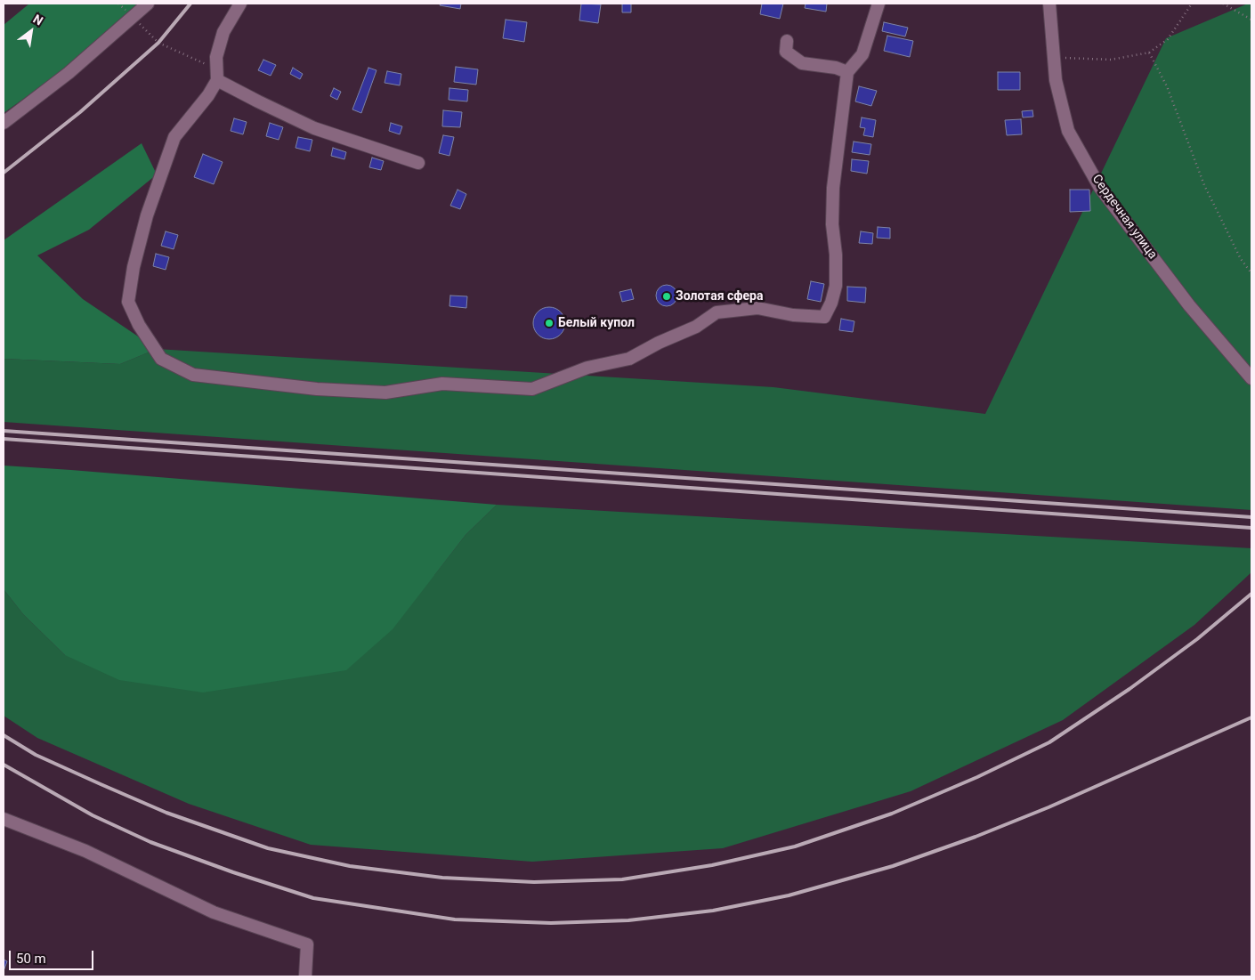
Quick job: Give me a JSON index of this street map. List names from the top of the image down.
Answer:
{
  "streets": {
    "street": ["Сердечная улица"]
  },
  "places": ["Золотая сфера", "Белый купол"],
  "scale_bar": "50 m",
  "north": "top right"
}
